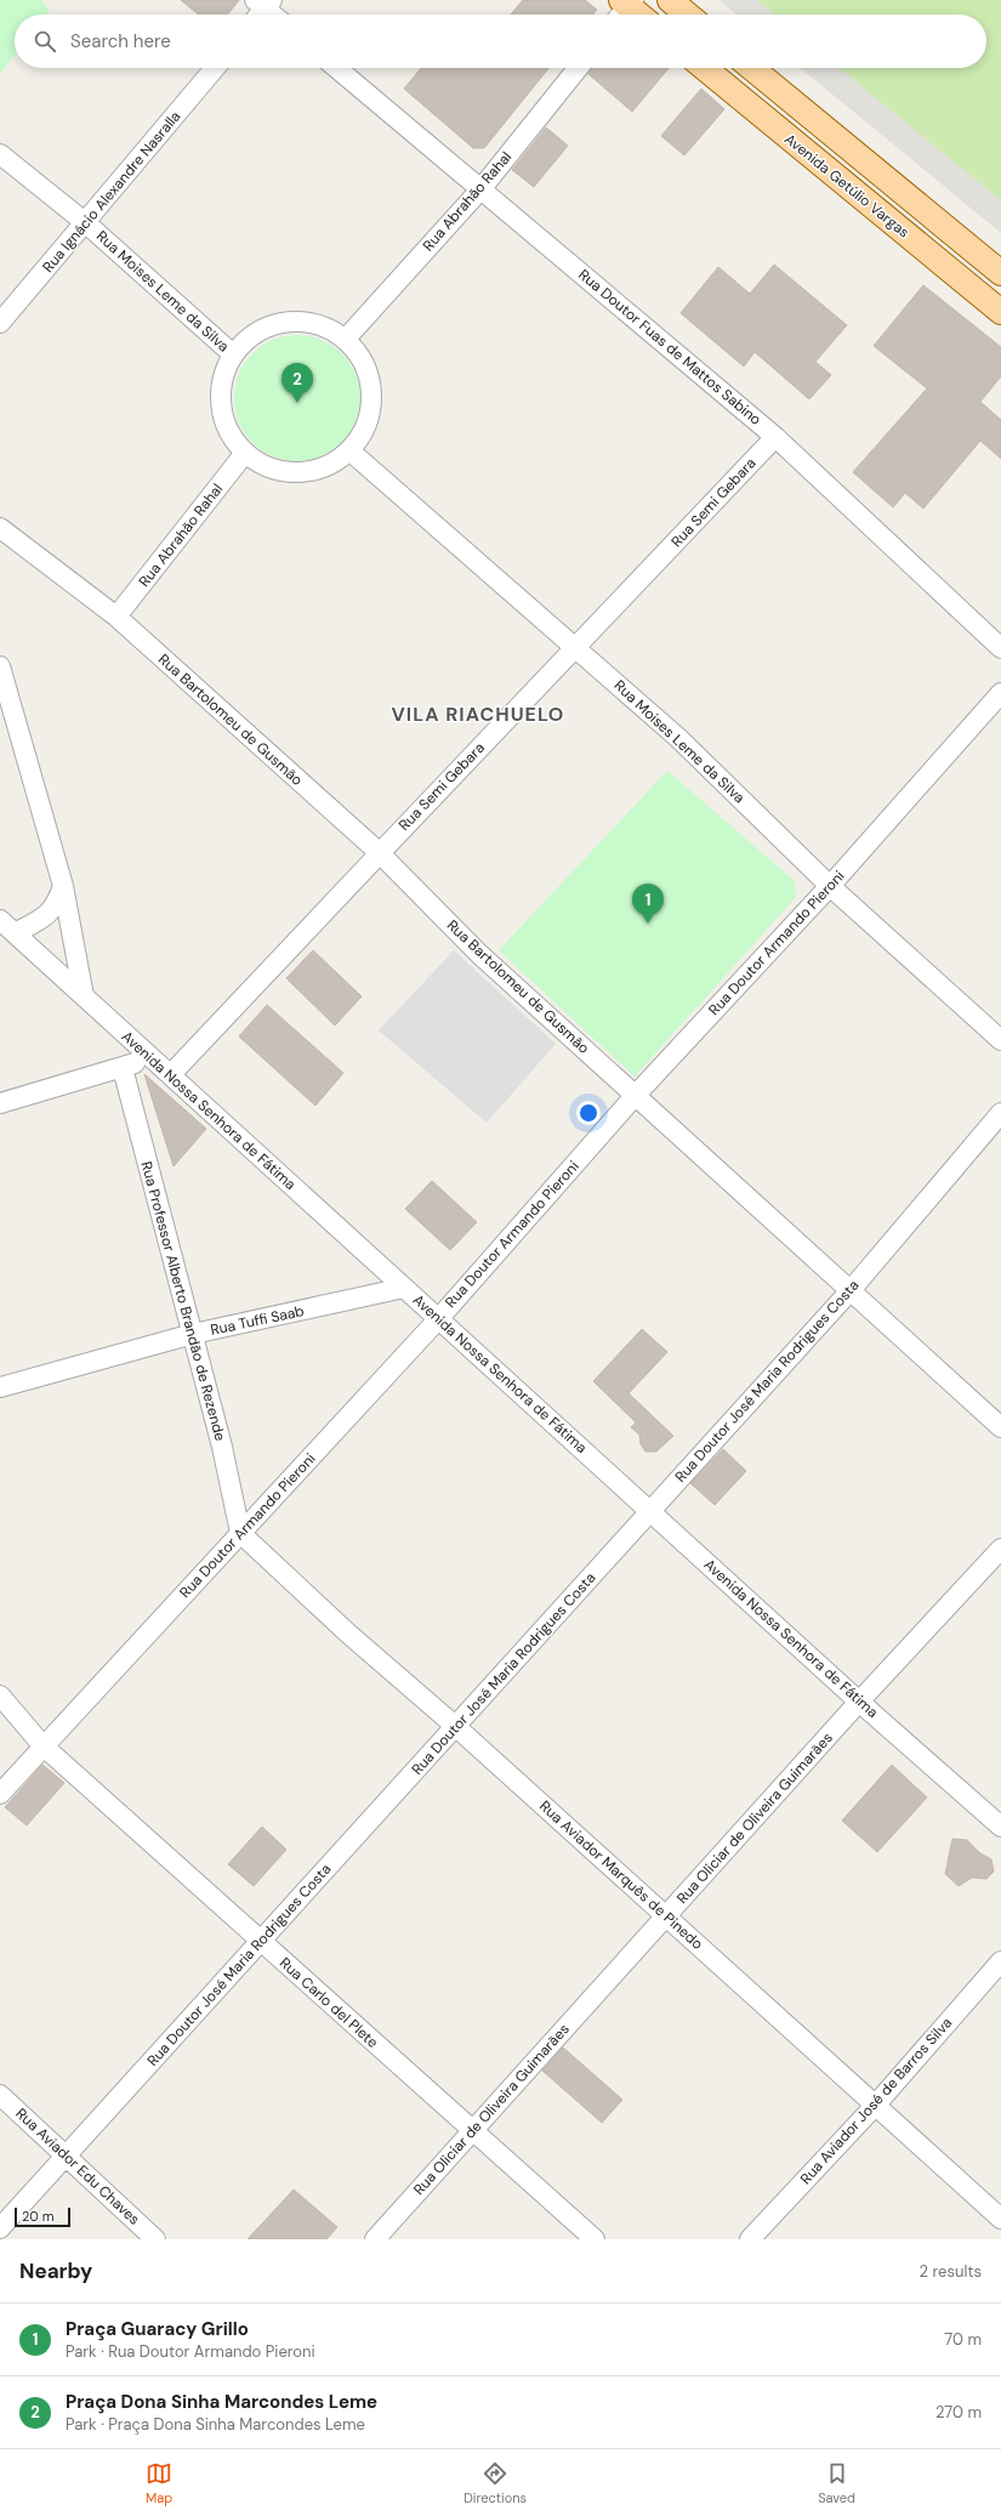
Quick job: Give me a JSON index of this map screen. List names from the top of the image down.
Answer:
{
  "streets": {
    "main road": ["Avenida Getúlio Vargas"],
    "street": [
      "Rua Ignácio Alexandre Nasralla",
      "Rua Abrahão Rahal",
      "Rua Moises Leme da Silva",
      "Rua Doutor Fuas de Mattos Sabino",
      "Rua Semi Gebara",
      "Rua Bartolomeu de Gusmão",
      "Rua Doutor Armando Pieroni",
      "Avenida Nossa Senhora de Fátima",
      "Rua Professor Alberto Brandão de Rezende",
      "Rua Tuffi Saab",
      "Rua Doutor José Maria Rodrigues Costa",
      "Rua Oliciar de Oliveira Guimarães",
      "Rua Aviador Marquês de Pinedo",
      "Rua Carlo del Plete",
      "Rua Aviador José de Barros Silva",
      "Rua Aviador Edu Chaves"
    ]
  },
  "crossings": [
    ["Rua Ignácio Alexandre Nasralla", "Rua Moises Leme da Silva"],
    ["Rua Abrahão Rahal", "Rua Moises Leme da Silva"],
    ["Rua Abrahão Rahal", "Rua Doutor Fuas de Mattos Sabino"],
    ["Rua Abrahão Rahal", "Rua Bartolomeu de Gusmão"],
    ["Rua Moises Leme da Silva", "Rua Semi Gebara"],
    ["Rua Moises Leme da Silva", "Rua Doutor Armando Pieroni"],
    ["Rua Doutor Fuas de Mattos Sabino", "Rua Semi Gebara"],
    ["Rua Semi Gebara", "Rua Bartolomeu de Gusmão"],
    ["Rua Semi Gebara", "Avenida Nossa Senhora de Fátima"],
    ["Rua Bartolomeu de Gusmão", "Rua Doutor Armando Pieroni"],
    ["Rua Bartolomeu de Gusmão", "Rua Doutor José Maria Rodrigues Costa"],
    ["Rua Doutor Armando Pieroni", "Avenida Nossa Senhora de Fátima"],
    ["Rua Doutor Armando Pieroni", "Rua Professor Alberto Brandão de Rezende"],
    ["Rua Doutor Armando Pieroni", "Rua Aviador Marquês de Pinedo"],
    ["Rua Doutor Armando Pieroni", "Rua Carlo del Plete"],
    ["Avenida Nossa Senhora de Fátima", "Rua Tuffi Saab"],
    ["Avenida Nossa Senhora de Fátima", "Rua Doutor José Maria Rodrigues Costa"],
    ["Avenida Nossa Senhora de Fátima", "Rua Oliciar de Oliveira Guimarães"],
    ["Rua Professor Alberto Brandão de Rezende", "Rua Tuffi Saab"],
    ["Rua Professor Alberto Brandão de Rezende", "Rua Aviador Marquês de Pinedo"],
    ["Rua Doutor José Maria Rodrigues Costa", "Rua Aviador Marquês de Pinedo"],
    ["Rua Doutor José Maria Rodrigues Costa", "Rua Carlo del Plete"],
    ["Rua Doutor José Maria Rodrigues Costa", "Rua Aviador Edu Chaves"],
    ["Rua Oliciar de Oliveira Guimarães", "Rua Aviador Marquês de Pinedo"],
    ["Rua Oliciar de Oliveira Guimarães", "Rua Carlo del Plete"],
    ["Rua Aviador Marquês de Pinedo", "Rua Aviador José de Barros Silva"]
  ],
  "districts": ["VILA RIACHUELO"],
  "scale_bar": "20 m",
  "page": {
    "search": "Search here",
    "pins": ["2", "1"],
    "scale": "20 m",
    "heading": ["Nearby", "2 results"],
    "list": [
      {
        "mark": "1",
        "name": "Praça Guaracy Grillo",
        "note": "Park · Rua Doutor Armando Pieroni",
        "value": "70 m"
      },
      {
        "mark": "2",
        "name": "Praça Dona Sinha Marcondes Leme",
        "note": "Park · Praça Dona Sinha Marcondes Leme",
        "value": "270 m"
      }
    ],
    "nav": ["Map", "Directions", "Saved"]
  }
}
